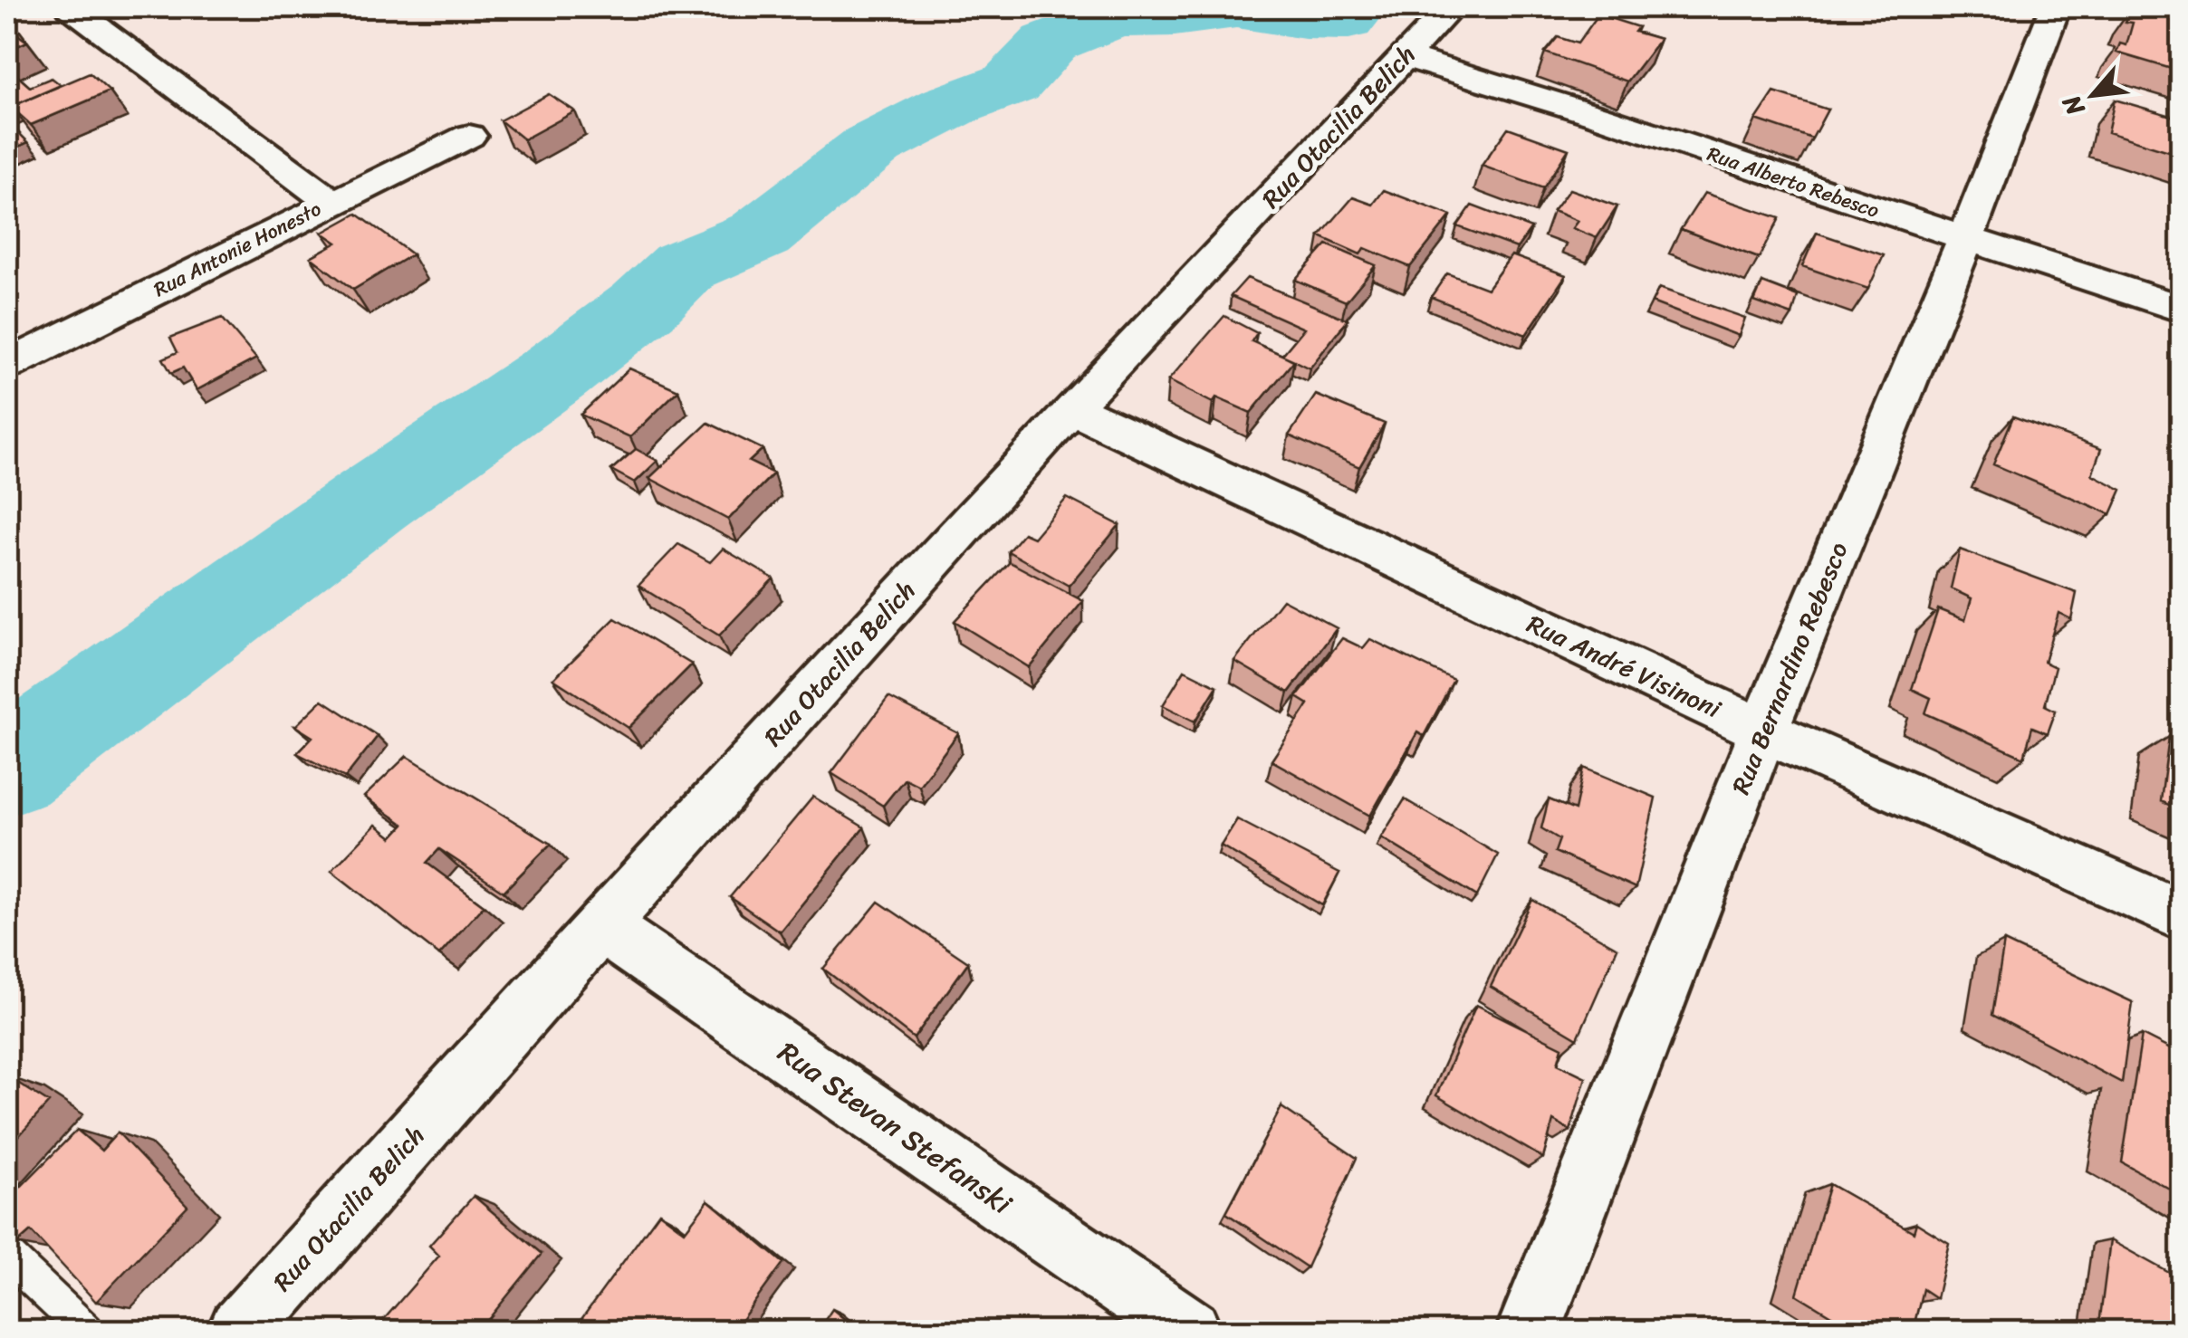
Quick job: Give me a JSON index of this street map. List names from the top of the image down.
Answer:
{
  "streets": {
    "street": [
      "Rua Otacilia Belich",
      "Rua Alberto Rebesco",
      "Rua Antonie Honesto",
      "Rua André Visinoni",
      "Rua Bernardino Rebesco",
      "Rua Stevan Stefanski"
    ]
  },
  "crossings": [
    ["Rua Otacilia Belich", "Rua Alberto Rebesco"],
    ["Rua Otacilia Belich", "Rua André Visinoni"],
    ["Rua Otacilia Belich", "Rua Stevan Stefanski"],
    ["Rua Alberto Rebesco", "Rua Bernardino Rebesco"],
    ["Rua André Visinoni", "Rua Bernardino Rebesco"]
  ],
  "north": "bottom left"
}
